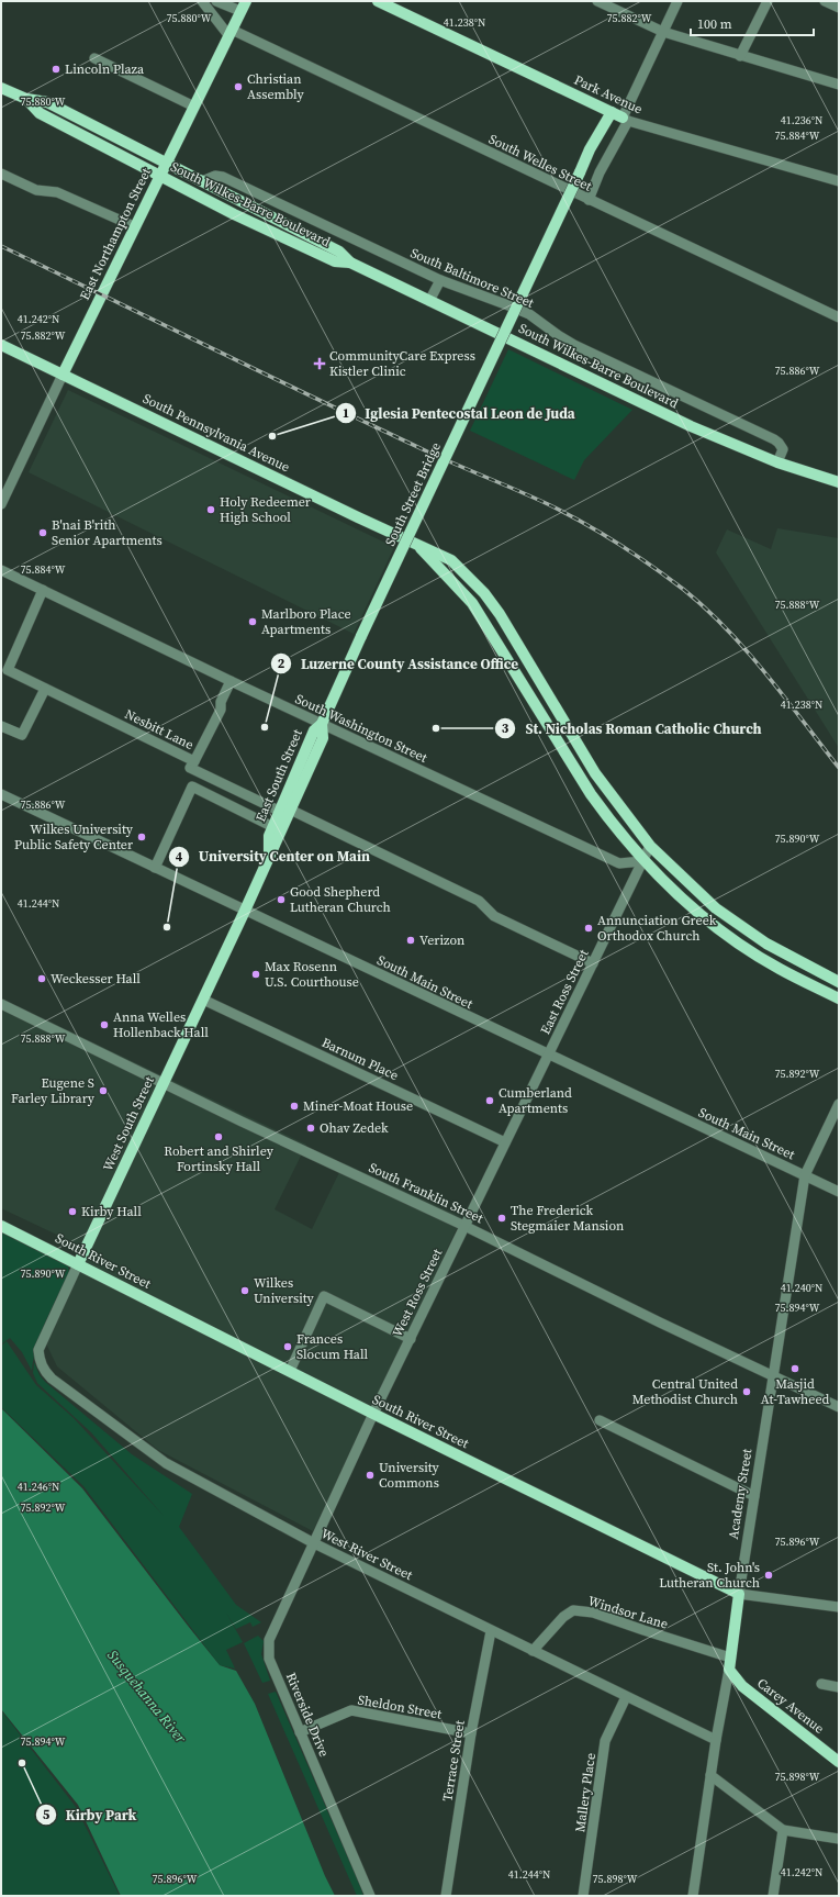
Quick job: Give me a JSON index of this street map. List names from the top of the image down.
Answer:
{
  "streets": {
    "main road": [
      "Park Avenue",
      "South Wilkes-Barre Boulevard",
      "East Northampton Street",
      "South Pennsylvania Avenue",
      "South Street Bridge",
      "East South Street",
      "West South Street",
      "South River Street",
      "Academy Street",
      "Carey Avenue"
    ],
    "street": [
      "South Welles Street",
      "South Baltimore Street",
      "South Washington Street",
      "Nesbitt Lane",
      "South Main Street",
      "East Ross Street",
      "Barnum Place",
      "South Franklin Street",
      "West Ross Street",
      "West River Street",
      "Windsor Lane",
      "Sheldon Street",
      "Riverside Drive",
      "Terrace Street",
      "Mallery Place"
    ]
  },
  "crossings": [
    ["Park Avenue", "South Street Bridge"],
    ["South Welles Street", "East Northampton Street"],
    ["South Wilkes-Barre Boulevard", "East Northampton Street"],
    ["South Wilkes-Barre Boulevard", "South Baltimore Street"],
    ["East Northampton Street", "South Pennsylvania Avenue"],
    ["South Pennsylvania Avenue", "South Washington Street"],
    ["South Pennsylvania Avenue", "East Ross Street"],
    ["South Street Bridge", "South Washington Street"],
    ["South Street Bridge", "East South Street"],
    ["South Washington Street", "Nesbitt Lane"],
    ["South Washington Street", "East South Street"],
    ["South Washington Street", "East Ross Street"],
    ["Nesbitt Lane", "East South Street"],
    ["East South Street", "South Main Street"],
    ["East South Street", "West South Street"],
    ["South Main Street", "East Ross Street"],
    ["South Main Street", "West South Street"],
    ["South Main Street", "West Ross Street"],
    ["South Main Street", "Academy Street"],
    ["East Ross Street", "West Ross Street"],
    ["Barnum Place", "West South Street"],
    ["Barnum Place", "West Ross Street"],
    ["West South Street", "South Franklin Street"],
    ["West South Street", "South River Street"],
    ["West South Street", "West River Street"],
    ["South Franklin Street", "West Ross Street"],
    ["South Franklin Street", "Academy Street"],
    ["South River Street", "West Ross Street"],
    ["South River Street", "Academy Street"],
    ["West Ross Street", "West River Street"],
    ["West Ross Street", "Riverside Drive"],
    ["Academy Street", "West River Street"],
    ["Academy Street", "Windsor Lane"],
    ["Academy Street", "Carey Avenue"],
    ["West River Street", "Windsor Lane"],
    ["West River Street", "Riverside Drive"],
    ["West River Street", "Terrace Street"],
    ["West River Street", "Mallery Place"],
    ["Sheldon Street", "Riverside Drive"],
    ["Sheldon Street", "Terrace Street"]
  ],
  "water": ["Susquehanna River"],
  "places": {
    "other": [
      "Lincoln Plaza",
      "Christian Assembly",
      "Iglesia Pentecostal Leon de Juda",
      "Holy Redeemer High School",
      "B'nai B'rith Senior Apartments",
      "Marlboro Place Apartments",
      "Luzerne County Assistance Office",
      "St. Nicholas Roman Catholic Church",
      "Wilkes University Public Safety Center",
      "Good Shepherd Lutheran Church",
      "University Center on Main",
      "Annunciation Greek Orthodox Church",
      "Verizon",
      "Max Rosenn U.S. Courthouse",
      "Weckesser Hall",
      "Anna Welles Hollenback Hall",
      "Eugene S Farley Library",
      "Cumberland Apartments",
      "Miner-Moat House",
      "Ohav Zedek",
      "Robert and Shirley Fortinsky Hall",
      "Kirby Hall",
      "The Frederick Stegmaier Mansion",
      "Wilkes University",
      "Frances Slocum Hall",
      "Masjid At-Tawheed",
      "Central United Methodist Church",
      "University Commons",
      "St. John's Lutheran Church",
      "Kirby Park"
    ],
    "health": ["CommunityCare Express Kistler Clinic"]
  },
  "scale_bar": "100 m",
  "coordinates": [
    "75.880°W",
    "75.882°W",
    "41.238°N",
    "41.236°N",
    "75.884°W",
    "41.242°N",
    "75.886°W",
    "75.888°W",
    "75.890°W",
    "41.244°N",
    "75.892°W",
    "41.240°N",
    "75.894°W",
    "41.246°N",
    "75.896°W",
    "75.898°W"
  ]
}
